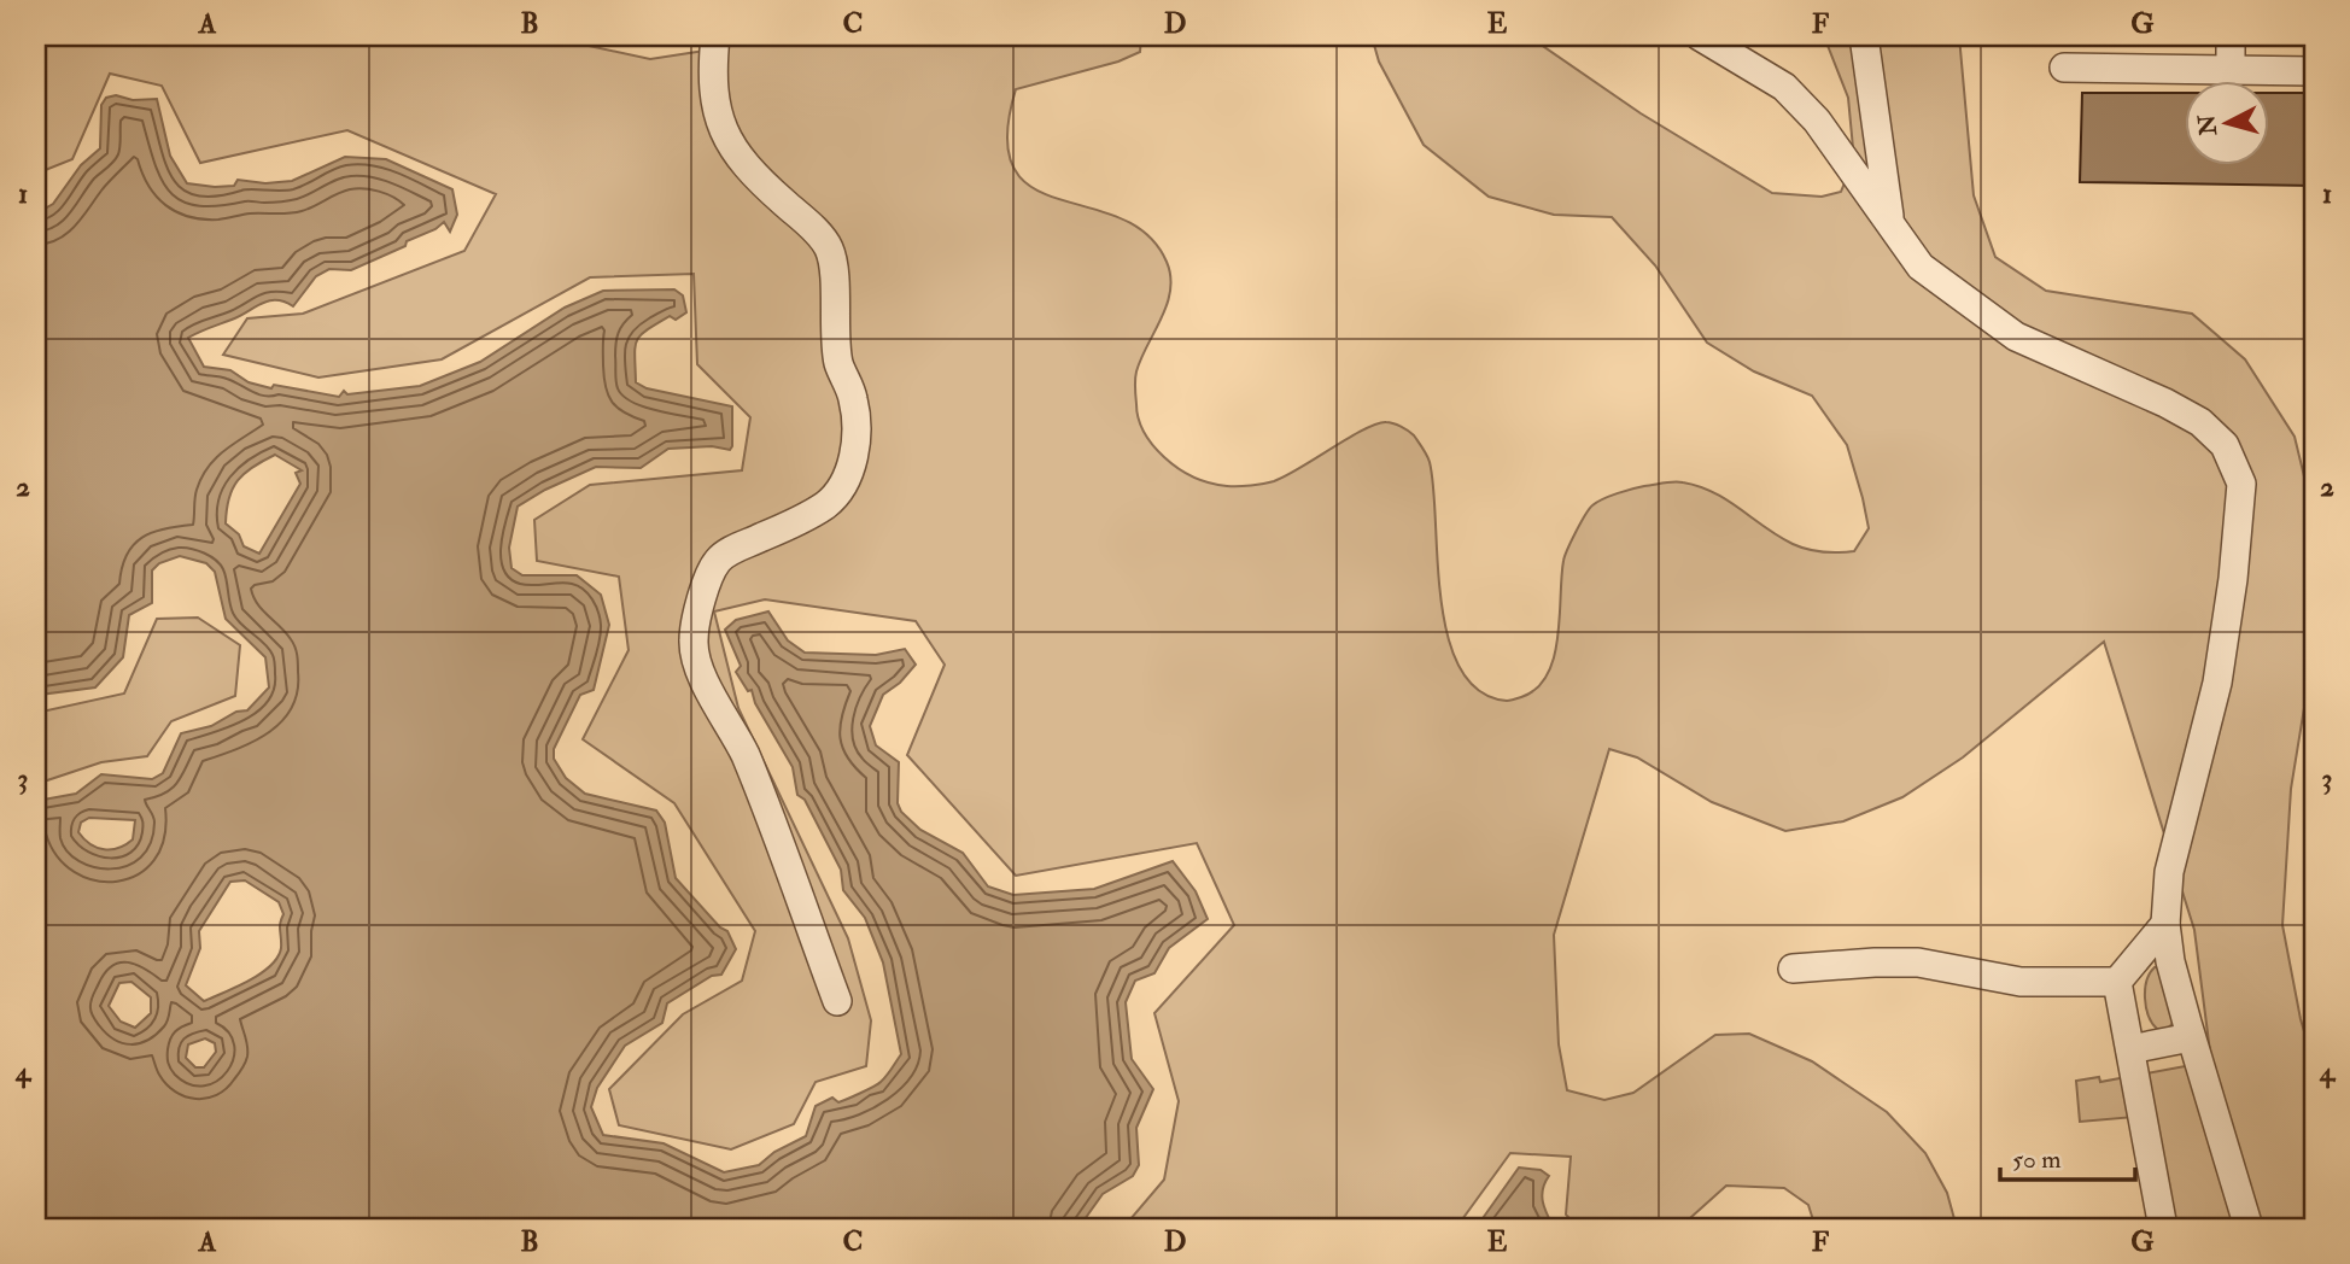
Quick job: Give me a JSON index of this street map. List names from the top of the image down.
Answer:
{
  "scale_bar": "50 m",
  "north": "left",
  "grid": {
    "columns": [
      "A",
      "B",
      "C",
      "D",
      "E",
      "F",
      "G"
    ],
    "rows": [
      "1",
      "2",
      "3",
      "4"
    ]
  }
}
